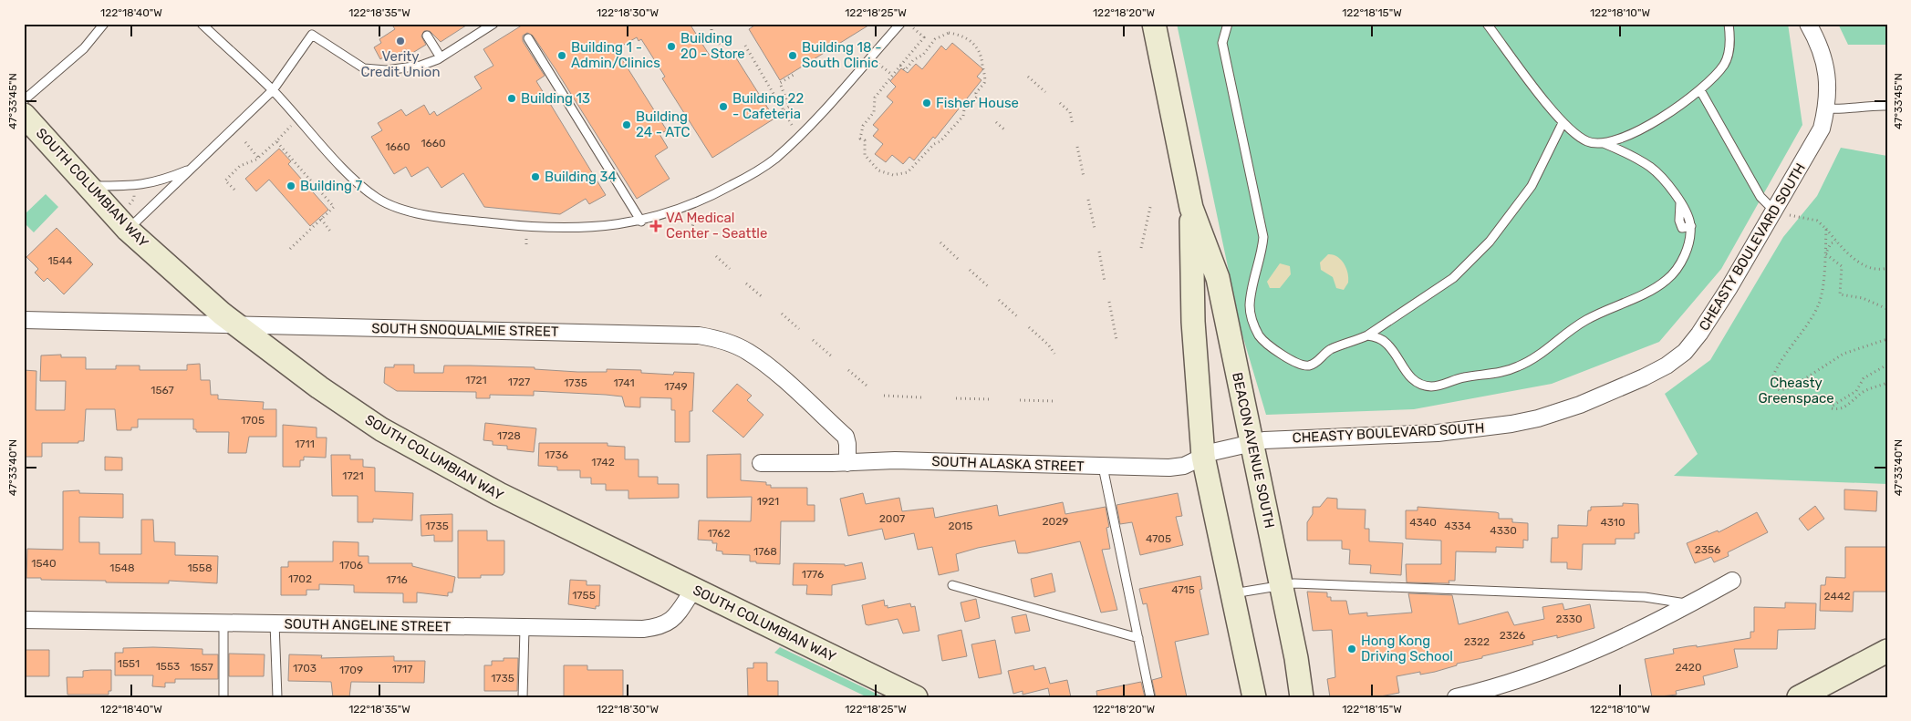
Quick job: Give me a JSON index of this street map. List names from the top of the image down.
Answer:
{
  "streets": {
    "main road": ["SOUTH COLUMBIAN WAY", "BEACON AVENUE SOUTH"],
    "street": [
      "CHEASTY BOULEVARD SOUTH",
      "SOUTH SNOQUALMIE STREET",
      "SOUTH ALASKA STREET",
      "SOUTH ANGELINE STREET"
    ]
  },
  "crossings": [
    ["SOUTH COLUMBIAN WAY", "SOUTH SNOQUALMIE STREET"],
    ["SOUTH COLUMBIAN WAY", "SOUTH ANGELINE STREET"],
    ["CHEASTY BOULEVARD SOUTH", "BEACON AVENUE SOUTH"],
    ["CHEASTY BOULEVARD SOUTH", "SOUTH ALASKA STREET"],
    ["SOUTH SNOQUALMIE STREET", "SOUTH ALASKA STREET"],
    ["BEACON AVENUE SOUTH", "SOUTH ALASKA STREET"]
  ],
  "parks": ["Cheasty Greenspace"],
  "places": {
    "other": [
      "Verity Credit Union",
      "Building 20 - Store",
      "Building 1 - Admin/Clinics",
      "Building 18 - South Clinic",
      "Building 13",
      "Fisher House",
      "Building 22 - Cafeteria",
      "Building 24 - ATC",
      "Building 34",
      "Building 7",
      "Hong Kong Driving School"
    ],
    "health": ["VA Medical Center - Seattle"]
  },
  "house_numbers": [
    "1660",
    "1660",
    "1544",
    "1721",
    "1727",
    "1735",
    "1741",
    "1749",
    "1567",
    "1705",
    "1728",
    "1711",
    "1736",
    "1742",
    "1721",
    "1921",
    "2007",
    "2029",
    "4340",
    "4310",
    "1735",
    "2015",
    "4334",
    "4330",
    "1762",
    "4705",
    "2356",
    "1768",
    "1540",
    "1706",
    "1548",
    "1558",
    "1776",
    "1702",
    "1716",
    "4715",
    "1755",
    "2442",
    "2330",
    "2326",
    "2322",
    "1551",
    "1553",
    "1557",
    "2420",
    "1703",
    "1717",
    "1709",
    "1735"
  ],
  "coordinates": [
    "122°18'40\"W",
    "122°18'35\"W",
    "122°18'30\"W",
    "122°18'25\"W",
    "122°18'20\"W",
    "122°18'15\"W",
    "122°18'10\"W",
    "47°33'45\"N",
    "47°33'40\"N"
  ]
}
